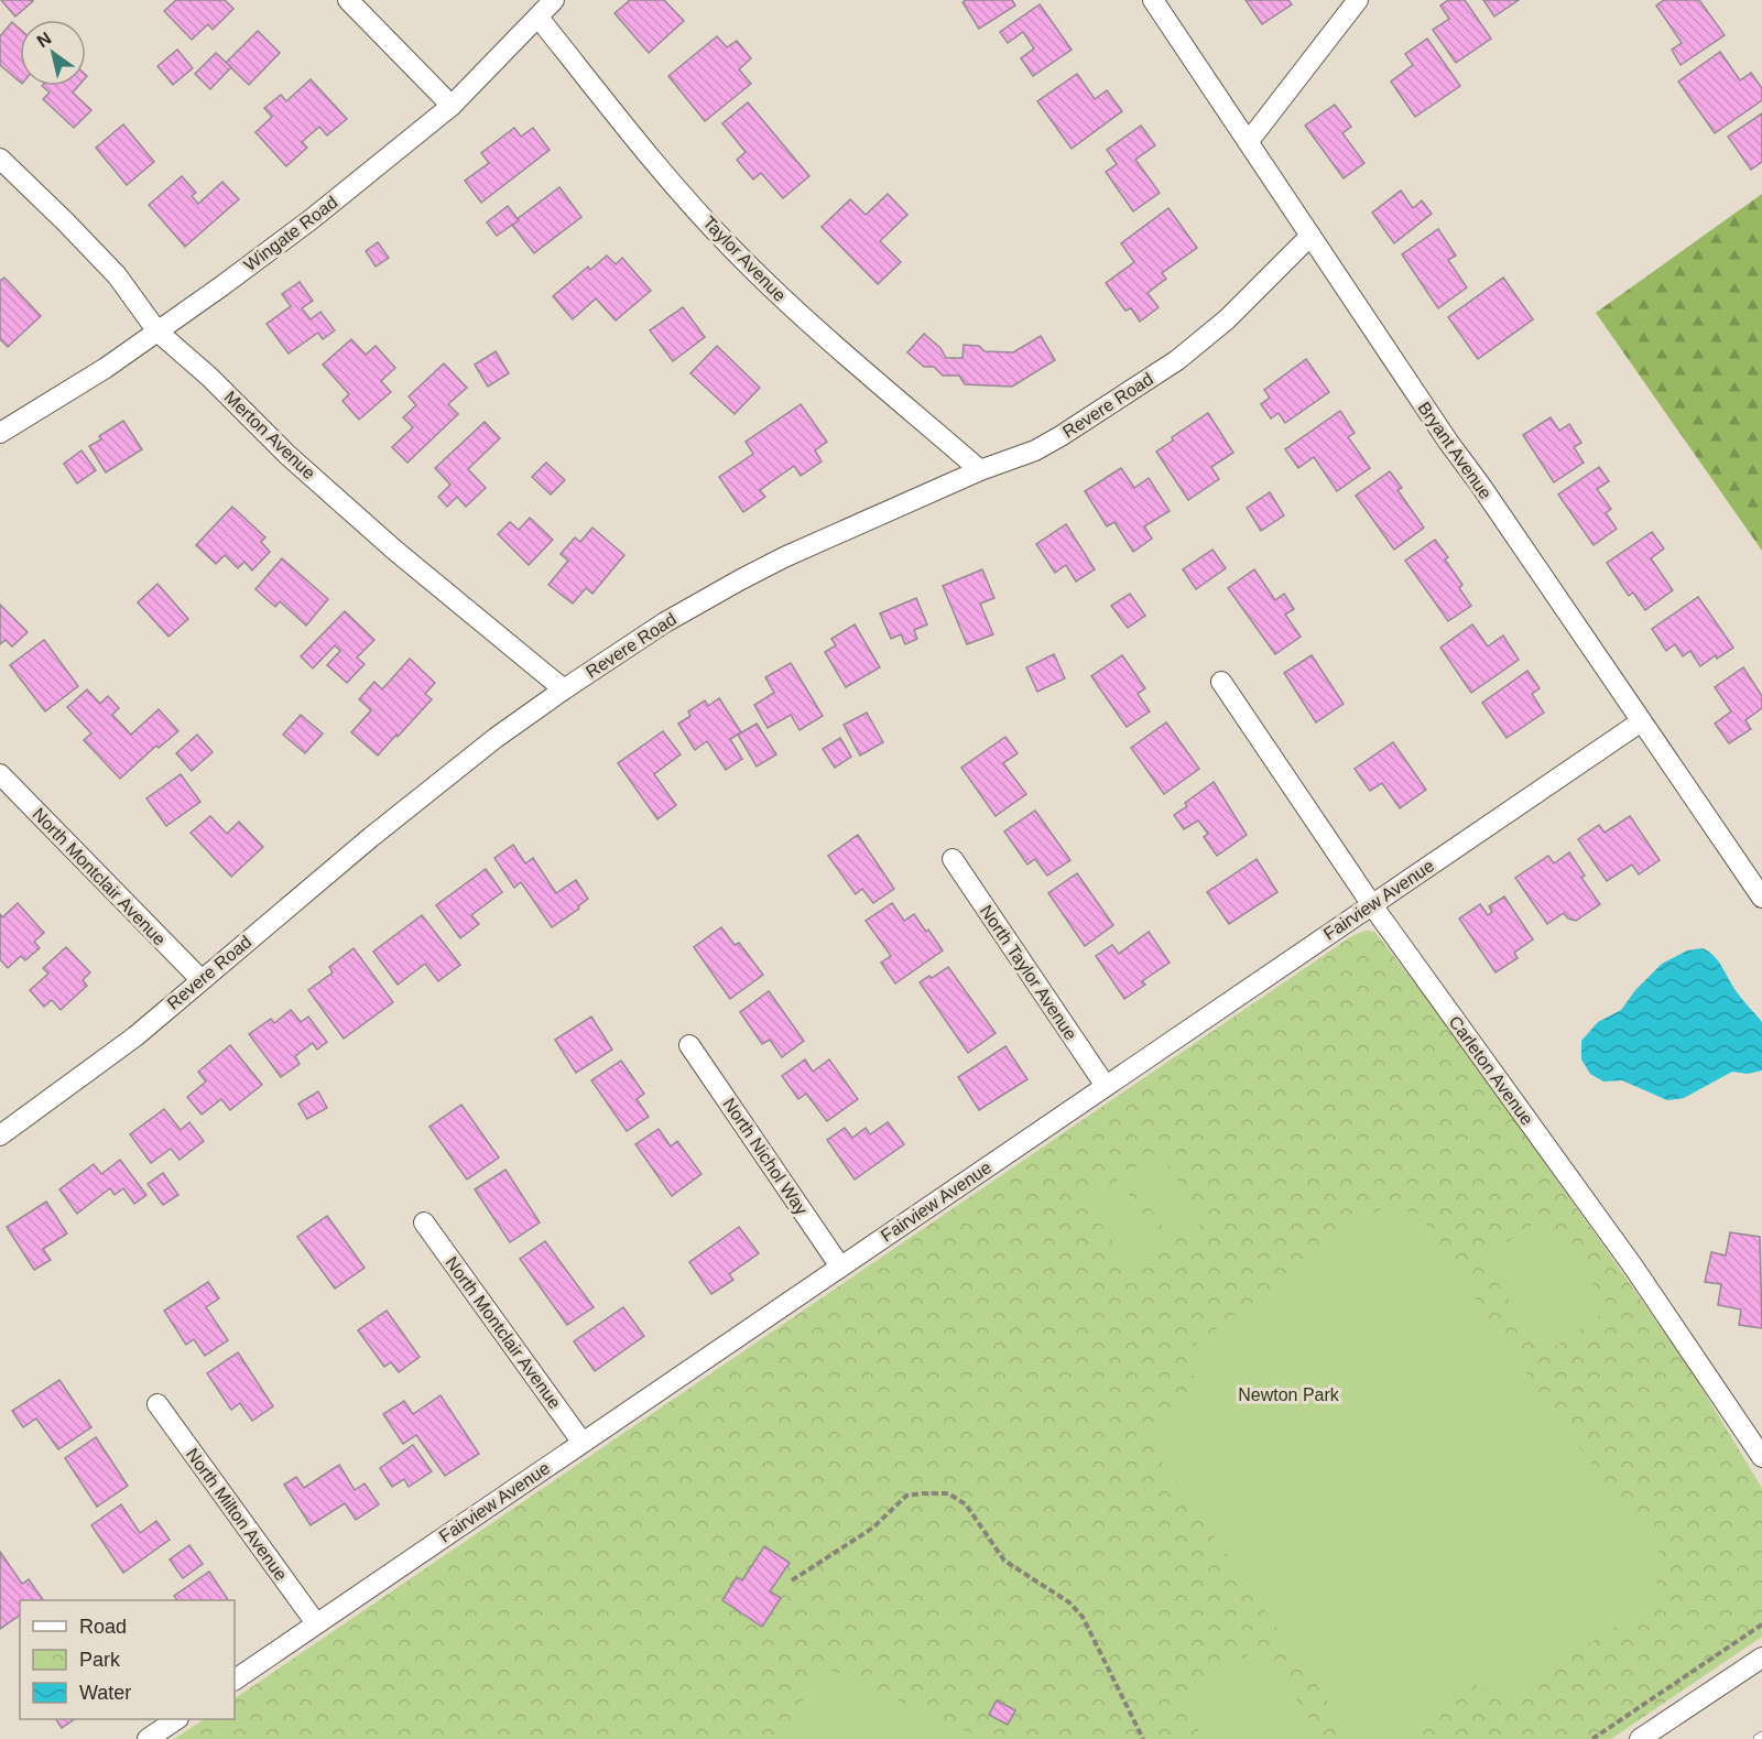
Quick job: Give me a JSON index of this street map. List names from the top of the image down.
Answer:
{
  "streets": {
    "street": [
      "Wingate Road",
      "Taylor Avenue",
      "Revere Road",
      "Merton Avenue",
      "Bryant Avenue",
      "North Montclair Avenue",
      "Fairview Avenue",
      "North Taylor Avenue",
      "Carleton Avenue",
      "North Nichol Way",
      "North Milton Avenue"
    ]
  },
  "crossings": [
    ["Wingate Road", "Taylor Avenue"],
    ["Wingate Road", "Merton Avenue"],
    ["Taylor Avenue", "Revere Road"],
    ["Revere Road", "Merton Avenue"],
    ["Revere Road", "Bryant Avenue"],
    ["Revere Road", "North Montclair Avenue"],
    ["Bryant Avenue", "Fairview Avenue"],
    ["North Montclair Avenue", "Fairview Avenue"],
    ["Fairview Avenue", "North Taylor Avenue"],
    ["Fairview Avenue", "Carleton Avenue"],
    ["Fairview Avenue", "North Nichol Way"],
    ["Fairview Avenue", "North Milton Avenue"]
  ],
  "parks": ["Newton Park"],
  "legend": ["Road", "Park", "Water"],
  "north": "top left"
}
